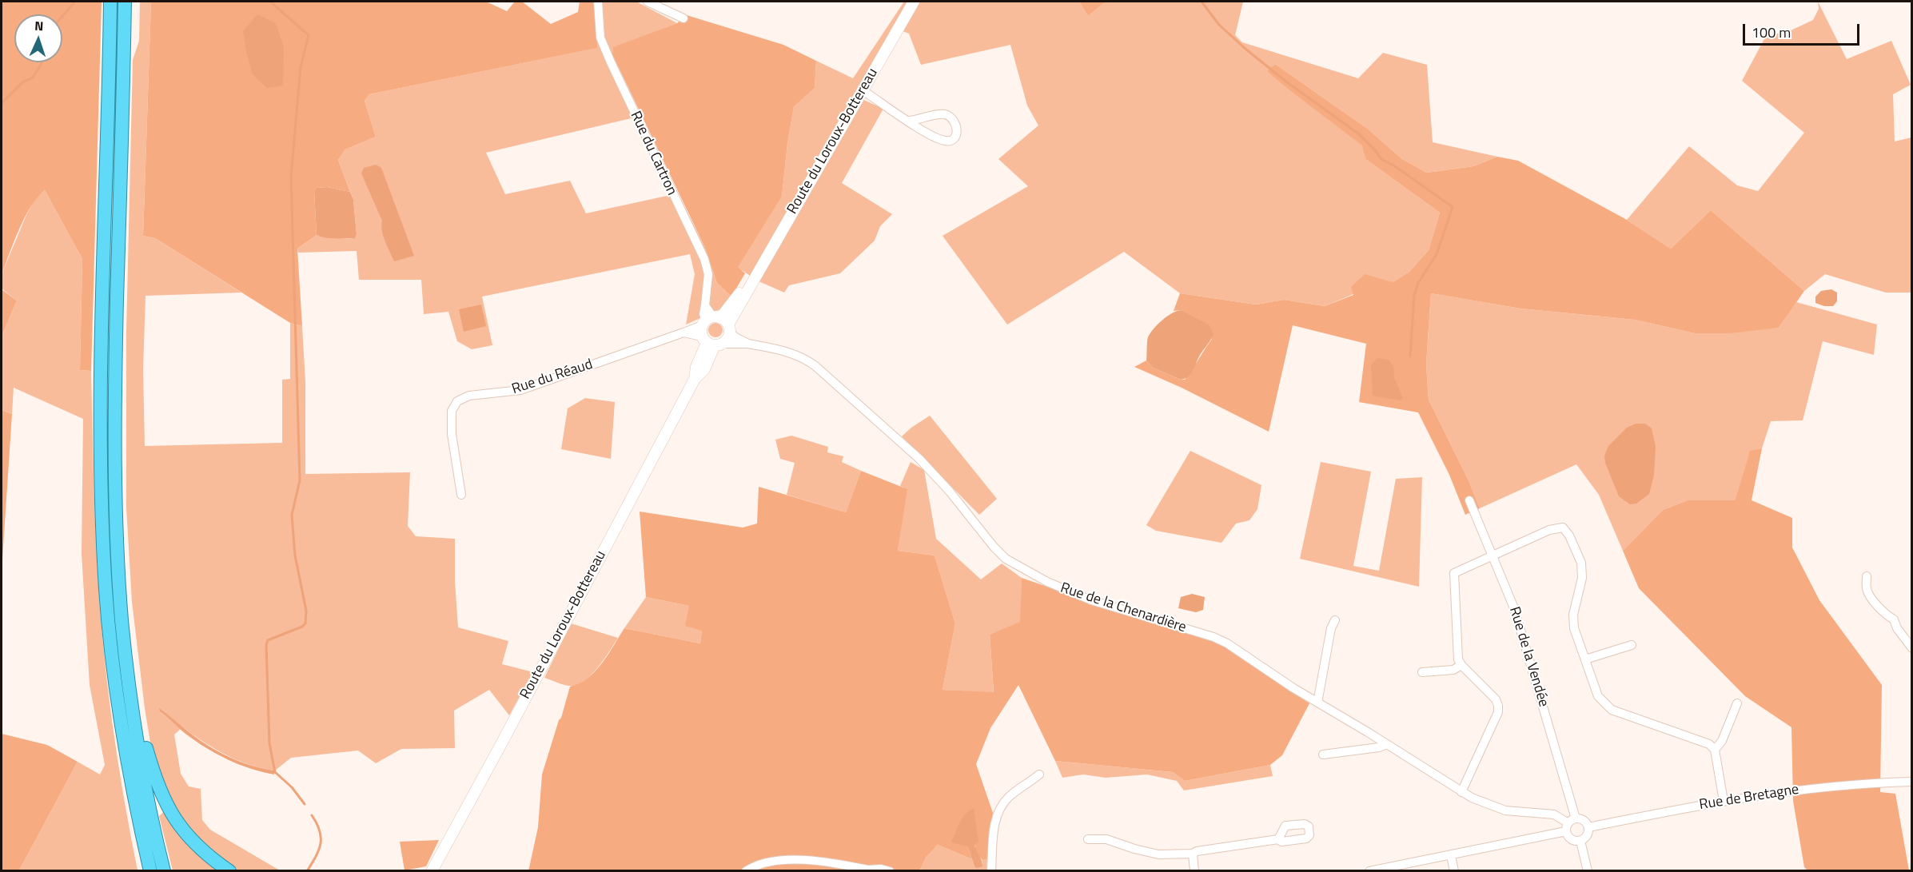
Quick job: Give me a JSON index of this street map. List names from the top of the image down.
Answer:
{
  "streets": {
    "main road": ["Route du Loroux-Bottereau"],
    "street": [
      "Rue du Cartron",
      "Rue du Réaud",
      "Rue de la Chenardière",
      "Rue de la Vendée",
      "Rue de Bretagne"
    ]
  },
  "crossings": [
    ["Route du Loroux-Bottereau", "Rue du Cartron"],
    ["Route du Loroux-Bottereau", "Rue du Réaud"],
    ["Route du Loroux-Bottereau", "Rue de la Chenardière"],
    ["Rue du Cartron", "Rue du Réaud"],
    ["Rue du Cartron", "Rue de la Chenardière"],
    ["Rue du Réaud", "Rue de la Chenardière"],
    ["Rue de la Chenardière", "Rue de la Vendée"],
    ["Rue de la Chenardière", "Rue de Bretagne"],
    ["Rue de la Vendée", "Rue de Bretagne"]
  ],
  "scale_bar": "100 m",
  "north": "top"
}
